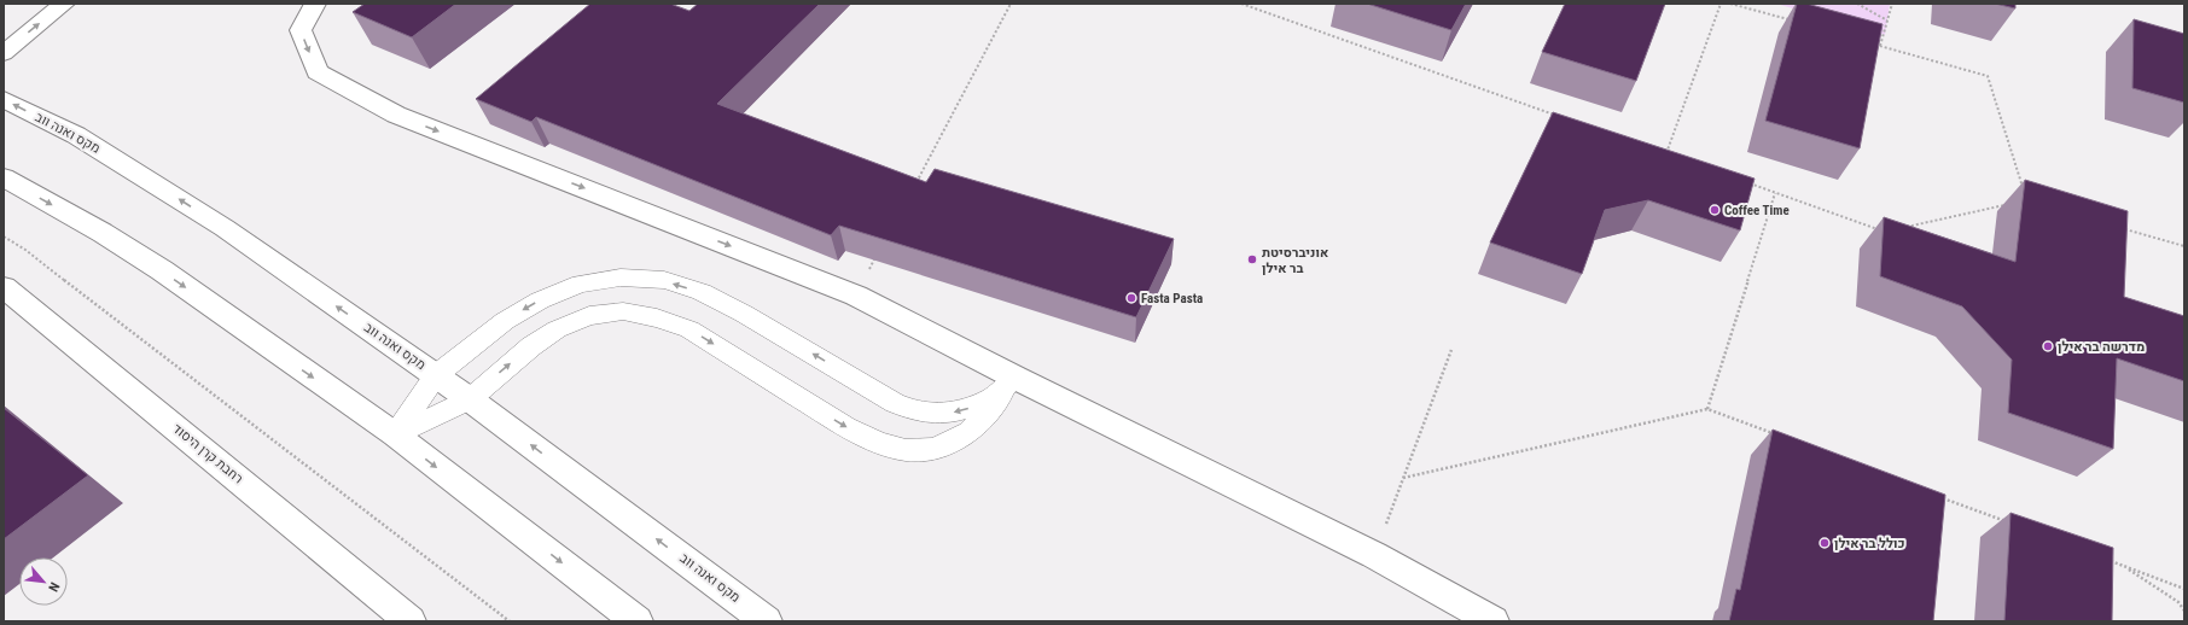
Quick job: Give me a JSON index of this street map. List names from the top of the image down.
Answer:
{
  "streets": {
    "street": ["מקס ואנה ווב", "רחבת קרן היסוד"]
  },
  "places": [
    "Coffee Time",
    "אוניברסיטת בר אילן",
    "Fasta Pasta",
    "מדרשה בר אילן",
    "כולל בר אילן"
  ],
  "north": "bottom right"
}
